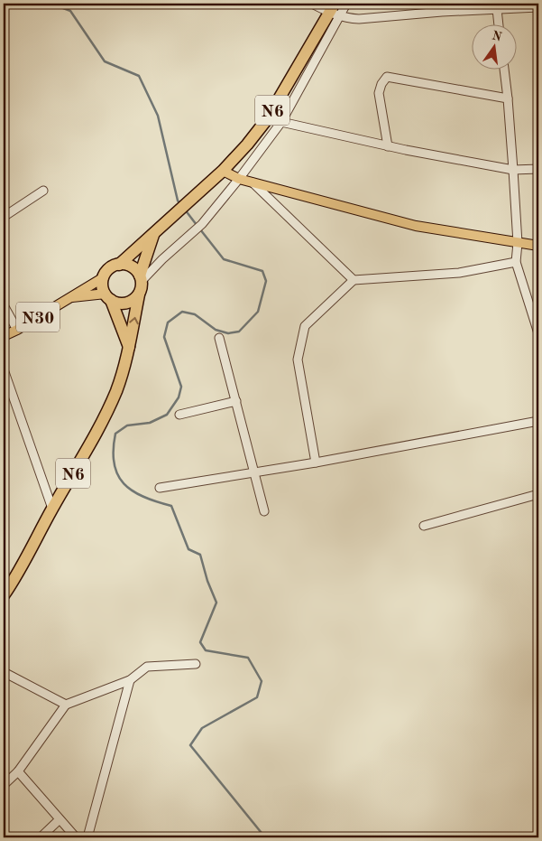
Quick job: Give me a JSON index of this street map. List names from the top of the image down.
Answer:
{
  "streets": {
    "highway": ["N6"],
    "main road": ["N30"]
  },
  "crossings": [
    ["N6", "N30"]
  ],
  "north": "top"
}
